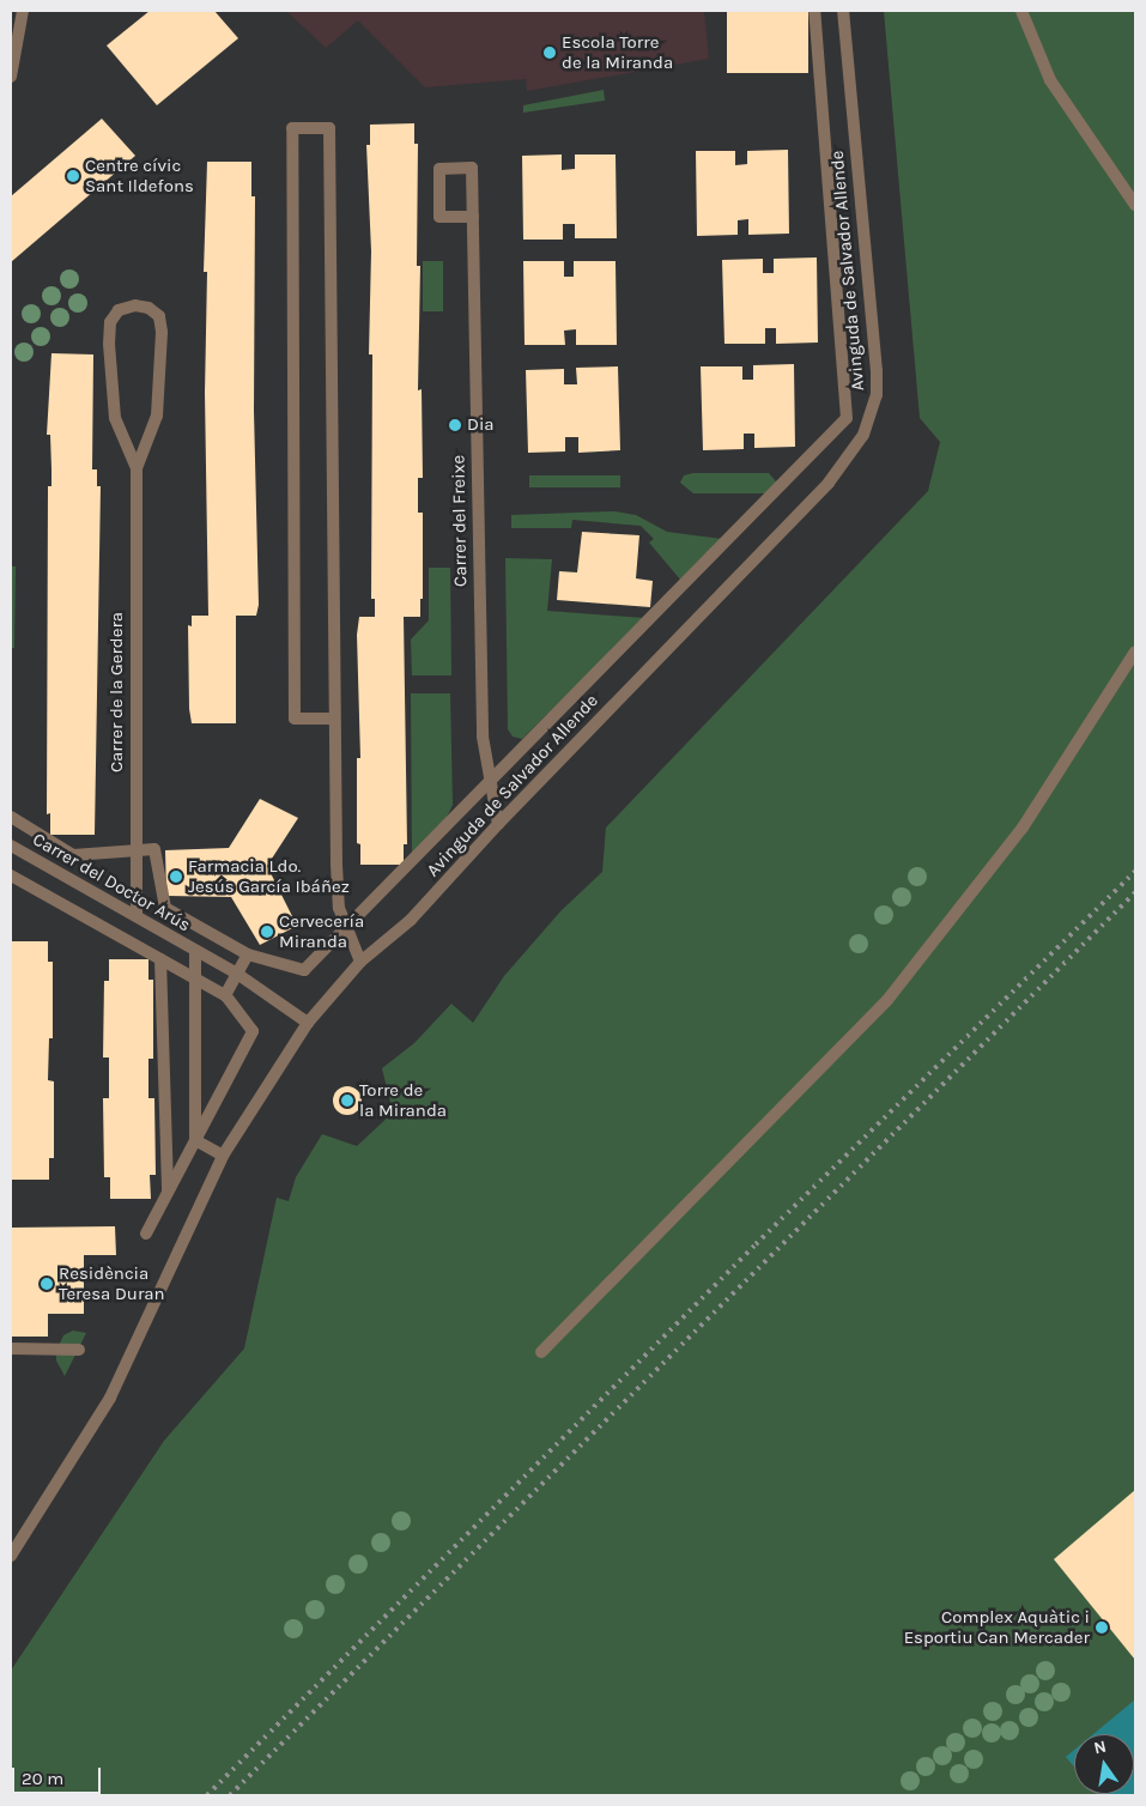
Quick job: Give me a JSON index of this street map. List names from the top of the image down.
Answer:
{
  "streets": {
    "street": [
      "Avinguda de Salvador Allende",
      "Carrer del Freixe",
      "Carrer de la Gerdera",
      "Carrer del Doctor Arús"
    ]
  },
  "crossings": [
    ["Avinguda de Salvador Allende", "Carrer del Freixe"],
    ["Avinguda de Salvador Allende", "Carrer del Doctor Arús"],
    ["Carrer de la Gerdera", "Carrer del Doctor Arús"]
  ],
  "places": [
    "Escola Torre de la Miranda",
    "Centre cívic Sant Ildefons",
    "Dia",
    "Farmacia Ldo. Jesús García Ibáñez",
    "Cervecería Miranda",
    "Torre de la Miranda",
    "Residència Teresa Duran",
    "Complex Aquàtic i Esportiu Can Mercader"
  ],
  "scale_bar": "20 m",
  "north": "top"
}
